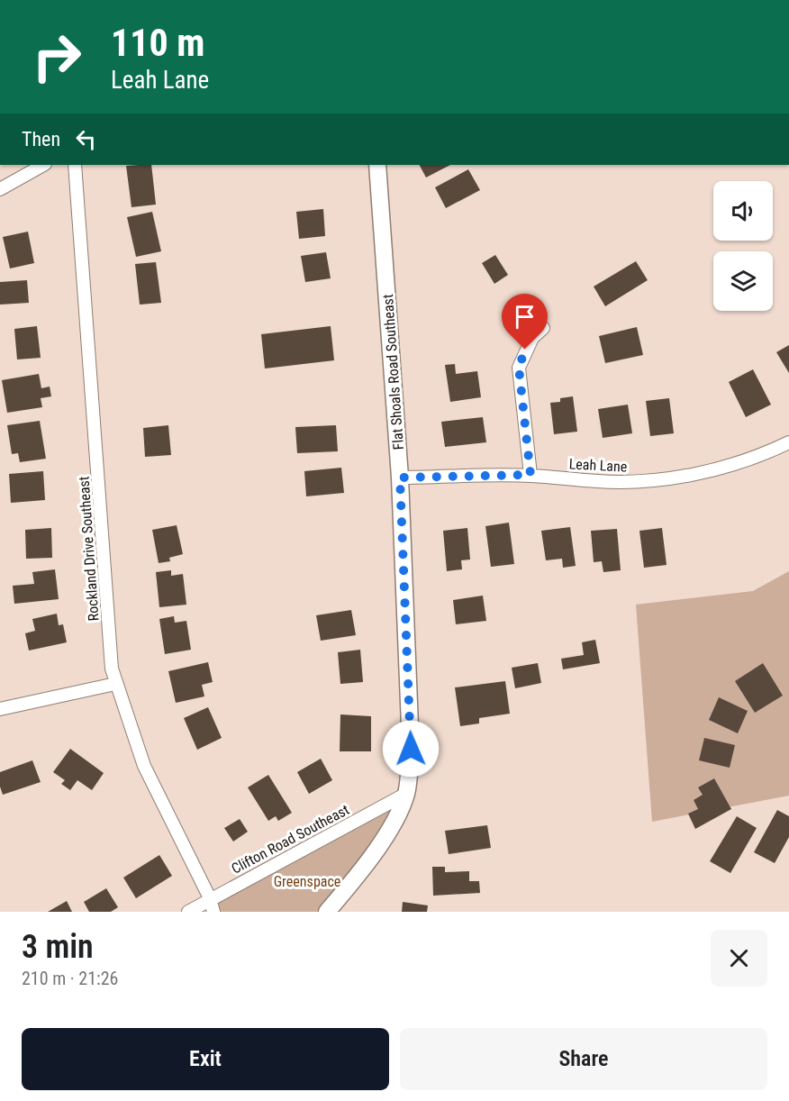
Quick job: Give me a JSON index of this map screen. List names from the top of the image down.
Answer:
{
  "streets": {
    "street": [
      "Flat Shoals Road Southeast",
      "Leah Lane",
      "Rockland Drive Southeast",
      "Clifton Road Southeast"
    ]
  },
  "crossings": [
    ["Flat Shoals Road Southeast", "Leah Lane"],
    ["Flat Shoals Road Southeast", "Clifton Road Southeast"],
    ["Rockland Drive Southeast", "Clifton Road Southeast"]
  ],
  "parks": ["Greenspace"],
  "page": {
    "turn": ["110 m", "Leah Lane"],
    "then": "Then",
    "heading": ["3 min", "210 m · 21:26"],
    "buttons": ["Exit", "Share"]
  }
}
